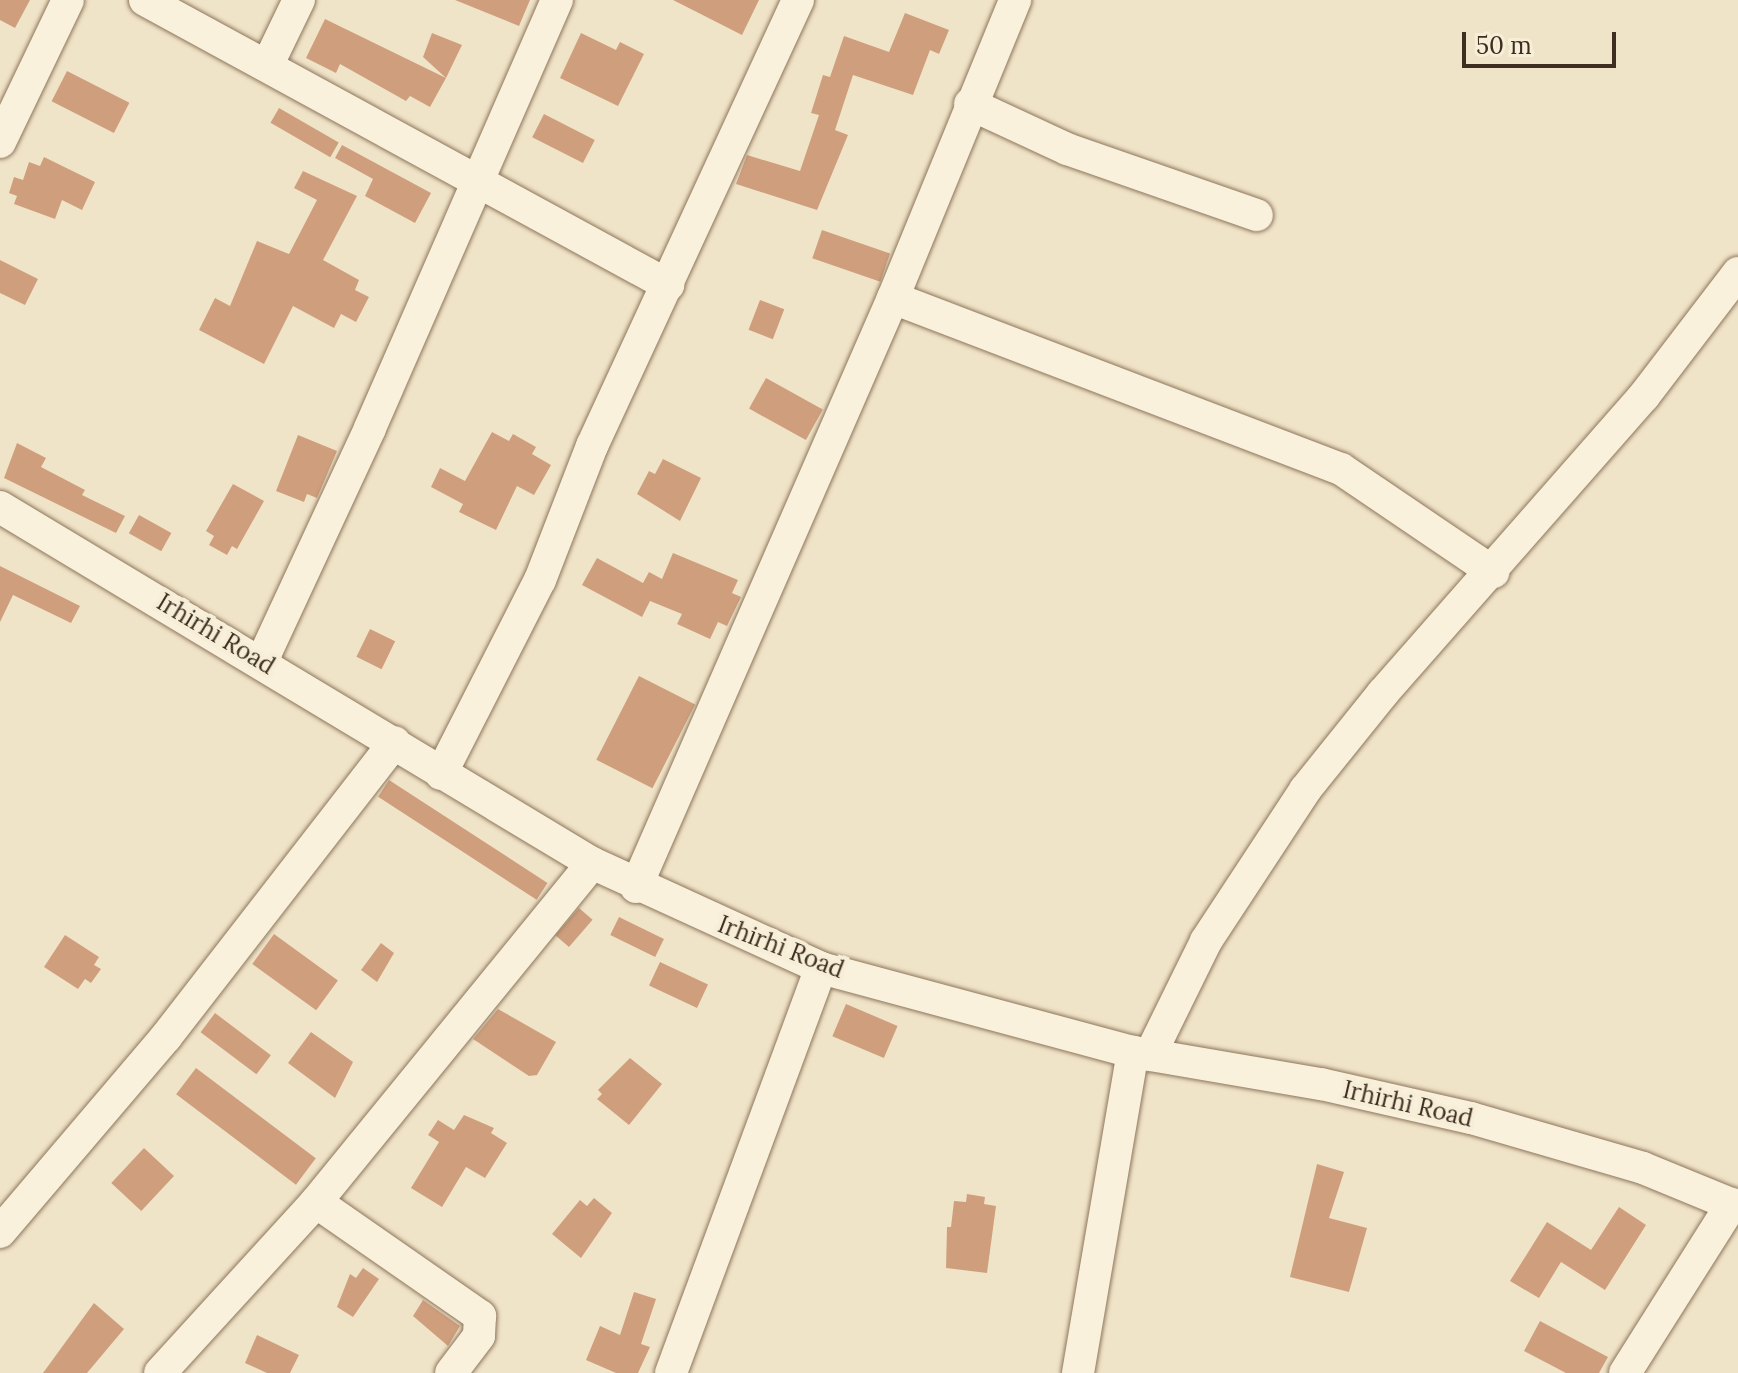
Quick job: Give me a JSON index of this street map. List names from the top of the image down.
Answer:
{
  "streets": {
    "street": ["Irhirhi Road"]
  },
  "scale_bar": "50 m"
}
